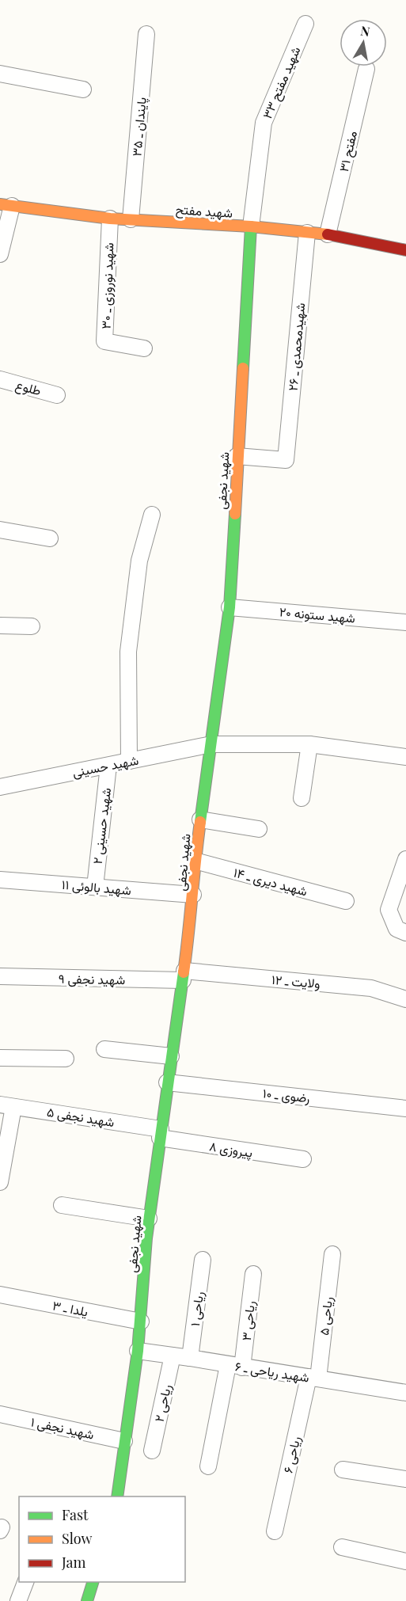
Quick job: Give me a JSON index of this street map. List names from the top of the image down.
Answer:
{
  "streets": {
    "street": [
      "شهید مفتح ۳۳",
      "پایندان ـ ۳۵",
      "مفتح ۳۱",
      "شهید مفتح",
      "شهید نوروزی ـ ۳۰",
      "شهیدمحمدی ـ ۲۶",
      "طلوع",
      "شهید نجفی",
      "شهید ستونه ۲۰",
      "شهید حسینی",
      "شهید حسینی ۲",
      "شهید دیری ـ ۱۴",
      "شهید بالوئی ۱۱",
      "شهید نجفی ۹",
      "ولایت ـ ۱۲",
      "رضوی ـ ۱۰",
      "شهید نجفی ۵",
      "پیروزی ۸",
      "یلدا ـ ۳",
      "ریاحی ۱",
      "ریاحی ۵",
      "ریاحی ۳",
      "شهید ریاحی ـ ۶",
      "ریاحی ۲",
      "شهید نجفی ۱",
      "ریاحی ۶"
    ]
  },
  "crossings": [
    ["شهید مفتح ۳۳", "شهید مفتح"],
    ["شهید مفتح ۳۳", "شهید نجفی"],
    ["پایندان ـ ۳۵", "شهید مفتح"],
    ["مفتح ۳۱", "شهید مفتح"],
    ["شهید مفتح", "شهید نوروزی ـ ۳۰"],
    ["شهید مفتح", "شهیدمحمدی ـ ۲۶"],
    ["شهید مفتح", "شهید نجفی"],
    ["شهیدمحمدی ـ ۲۶", "شهید نجفی"],
    ["شهید نجفی", "شهید ستونه ۲۰"],
    ["شهید نجفی", "شهید حسینی"],
    ["شهید نجفی", "شهید دیری ـ ۱۴"],
    ["شهید نجفی", "شهید بالوئی ۱۱"],
    ["شهید نجفی", "شهید نجفی ۹"],
    ["شهید نجفی", "ولایت ـ ۱۲"],
    ["شهید نجفی", "رضوی ـ ۱۰"],
    ["شهید نجفی", "شهید نجفی ۵"],
    ["شهید نجفی", "پیروزی ۸"],
    ["شهید نجفی", "یلدا ـ ۳"],
    ["شهید نجفی", "شهید ریاحی ـ ۶"],
    ["شهید نجفی", "شهید نجفی ۱"],
    ["شهید حسینی", "شهید حسینی ۲"],
    ["شهید حسینی ۲", "شهید بالوئی ۱۱"],
    ["شهید نجفی ۹", "ولایت ـ ۱۲"],
    ["شهید نجفی ۵", "پیروزی ۸"],
    ["ریاحی ۱", "شهید ریاحی ـ ۶"],
    ["ریاحی ۵", "شهید ریاحی ـ ۶"],
    ["ریاحی ۵", "ریاحی ۶"],
    ["ریاحی ۳", "شهید ریاحی ـ ۶"],
    ["شهید ریاحی ـ ۶", "ریاحی ۲"],
    ["شهید ریاحی ـ ۶", "ریاحی ۶"]
  ],
  "legend": ["Fast", "Slow", "Jam"],
  "north": "top"
}
